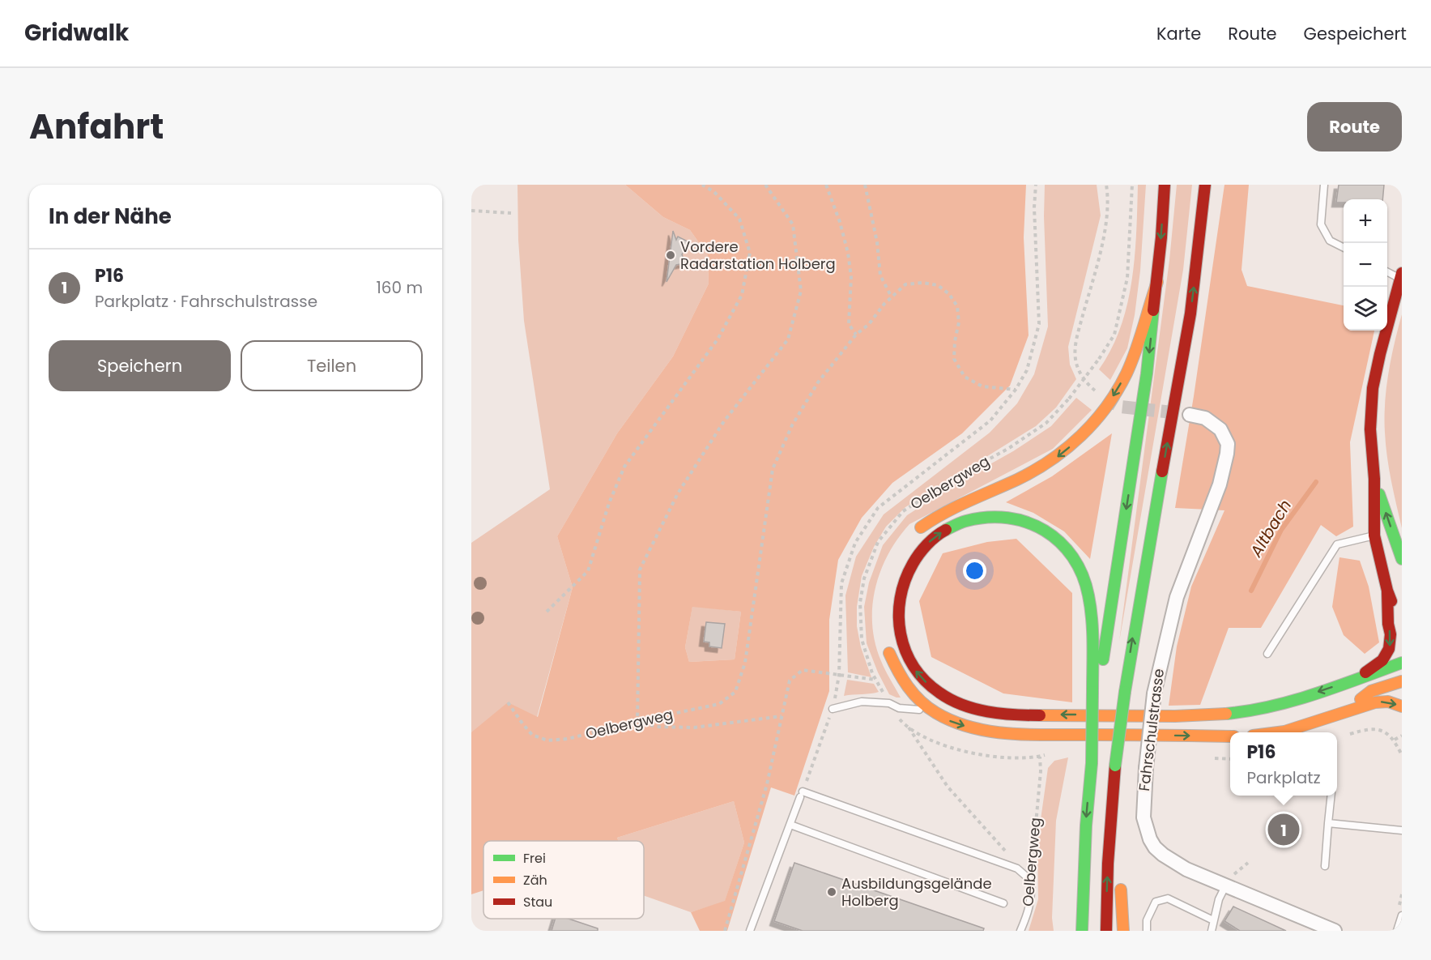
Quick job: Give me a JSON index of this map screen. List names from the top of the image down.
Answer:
{
  "streets": {
    "street": ["Fahrschulstrasse"],
    "lane": ["Oelbergweg"]
  },
  "water": ["Altbach"],
  "places": ["Vordere Radarstation Holberg", "Ausbildungsgelände Holberg"],
  "legend": ["Frei", "Zäh", "Stau"],
  "page": {
    "header": "Gridwalk",
    "nav": ["Karte", "Route", "Gespeichert"],
    "title": "Anfahrt",
    "buttons": [
      "Route",
      ["Speichern", "Teilen"]
    ],
    "heading": "In der Nähe",
    "map_buttons": ["+", "−"],
    "list": [
      {
        "mark": "1",
        "name": "P16",
        "note": "Parkplatz · Fahrschulstrasse",
        "value": "160 m"
      }
    ],
    "popup": ["P16", "Parkplatz"],
    "pins": "1"
  }
}
